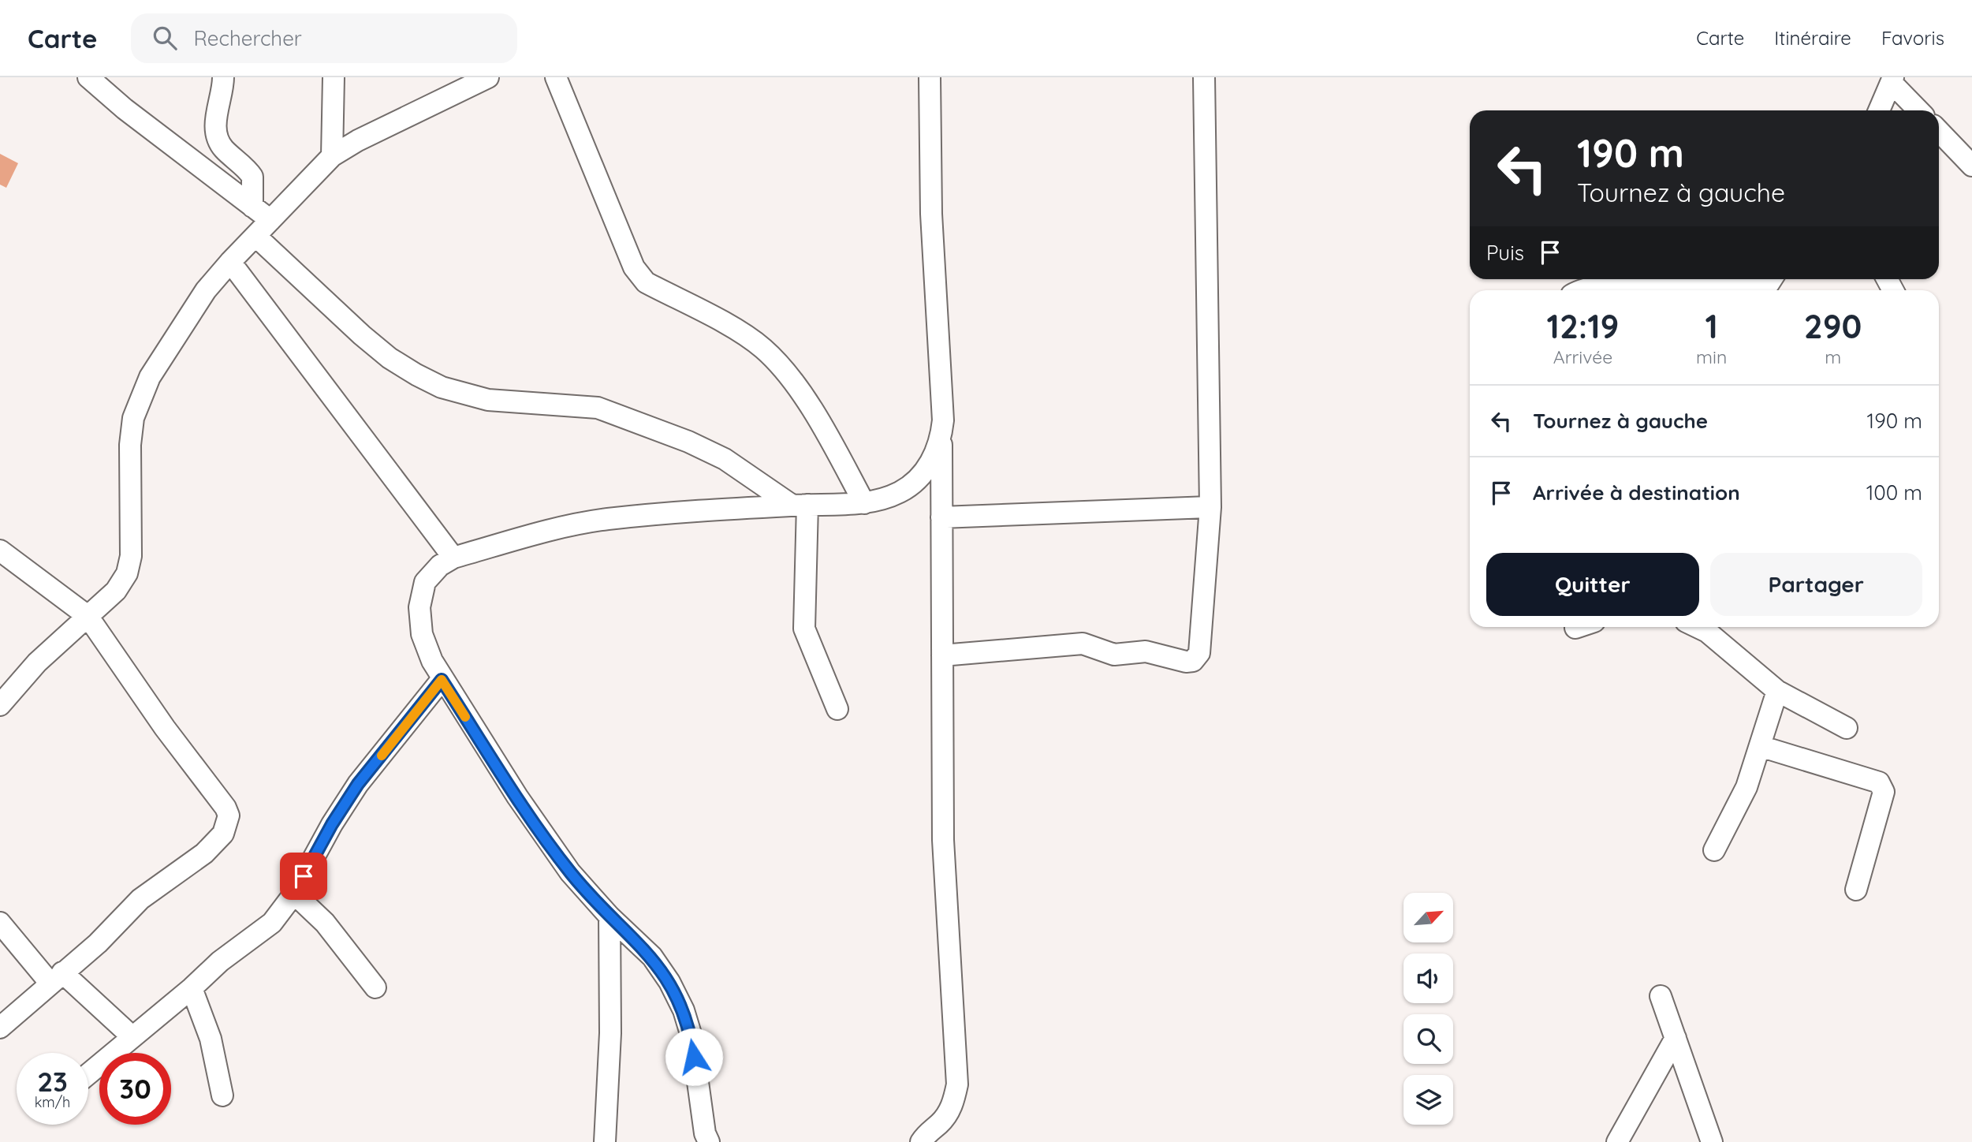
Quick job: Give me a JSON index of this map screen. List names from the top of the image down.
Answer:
{
  "north": "top right",
  "page": {
    "header": "Carte",
    "search": "Rechercher",
    "nav": ["Carte", "Itinéraire", "Favoris"],
    "turn": ["190 m", "Tournez à gauche"],
    "then": "Puis",
    "eta": [
      "12:19",
      "Arrivée",
      "1",
      "min",
      "290",
      "m"
    ],
    "list": [
      {
        "name": "Tournez à gauche",
        "value": "190 m"
      },
      {
        "name": "Arrivée à destination",
        "value": "100 m"
      }
    ],
    "buttons": ["Quitter", "Partager"],
    "speed": "23 km/h",
    "limit": "30"
  }
}
